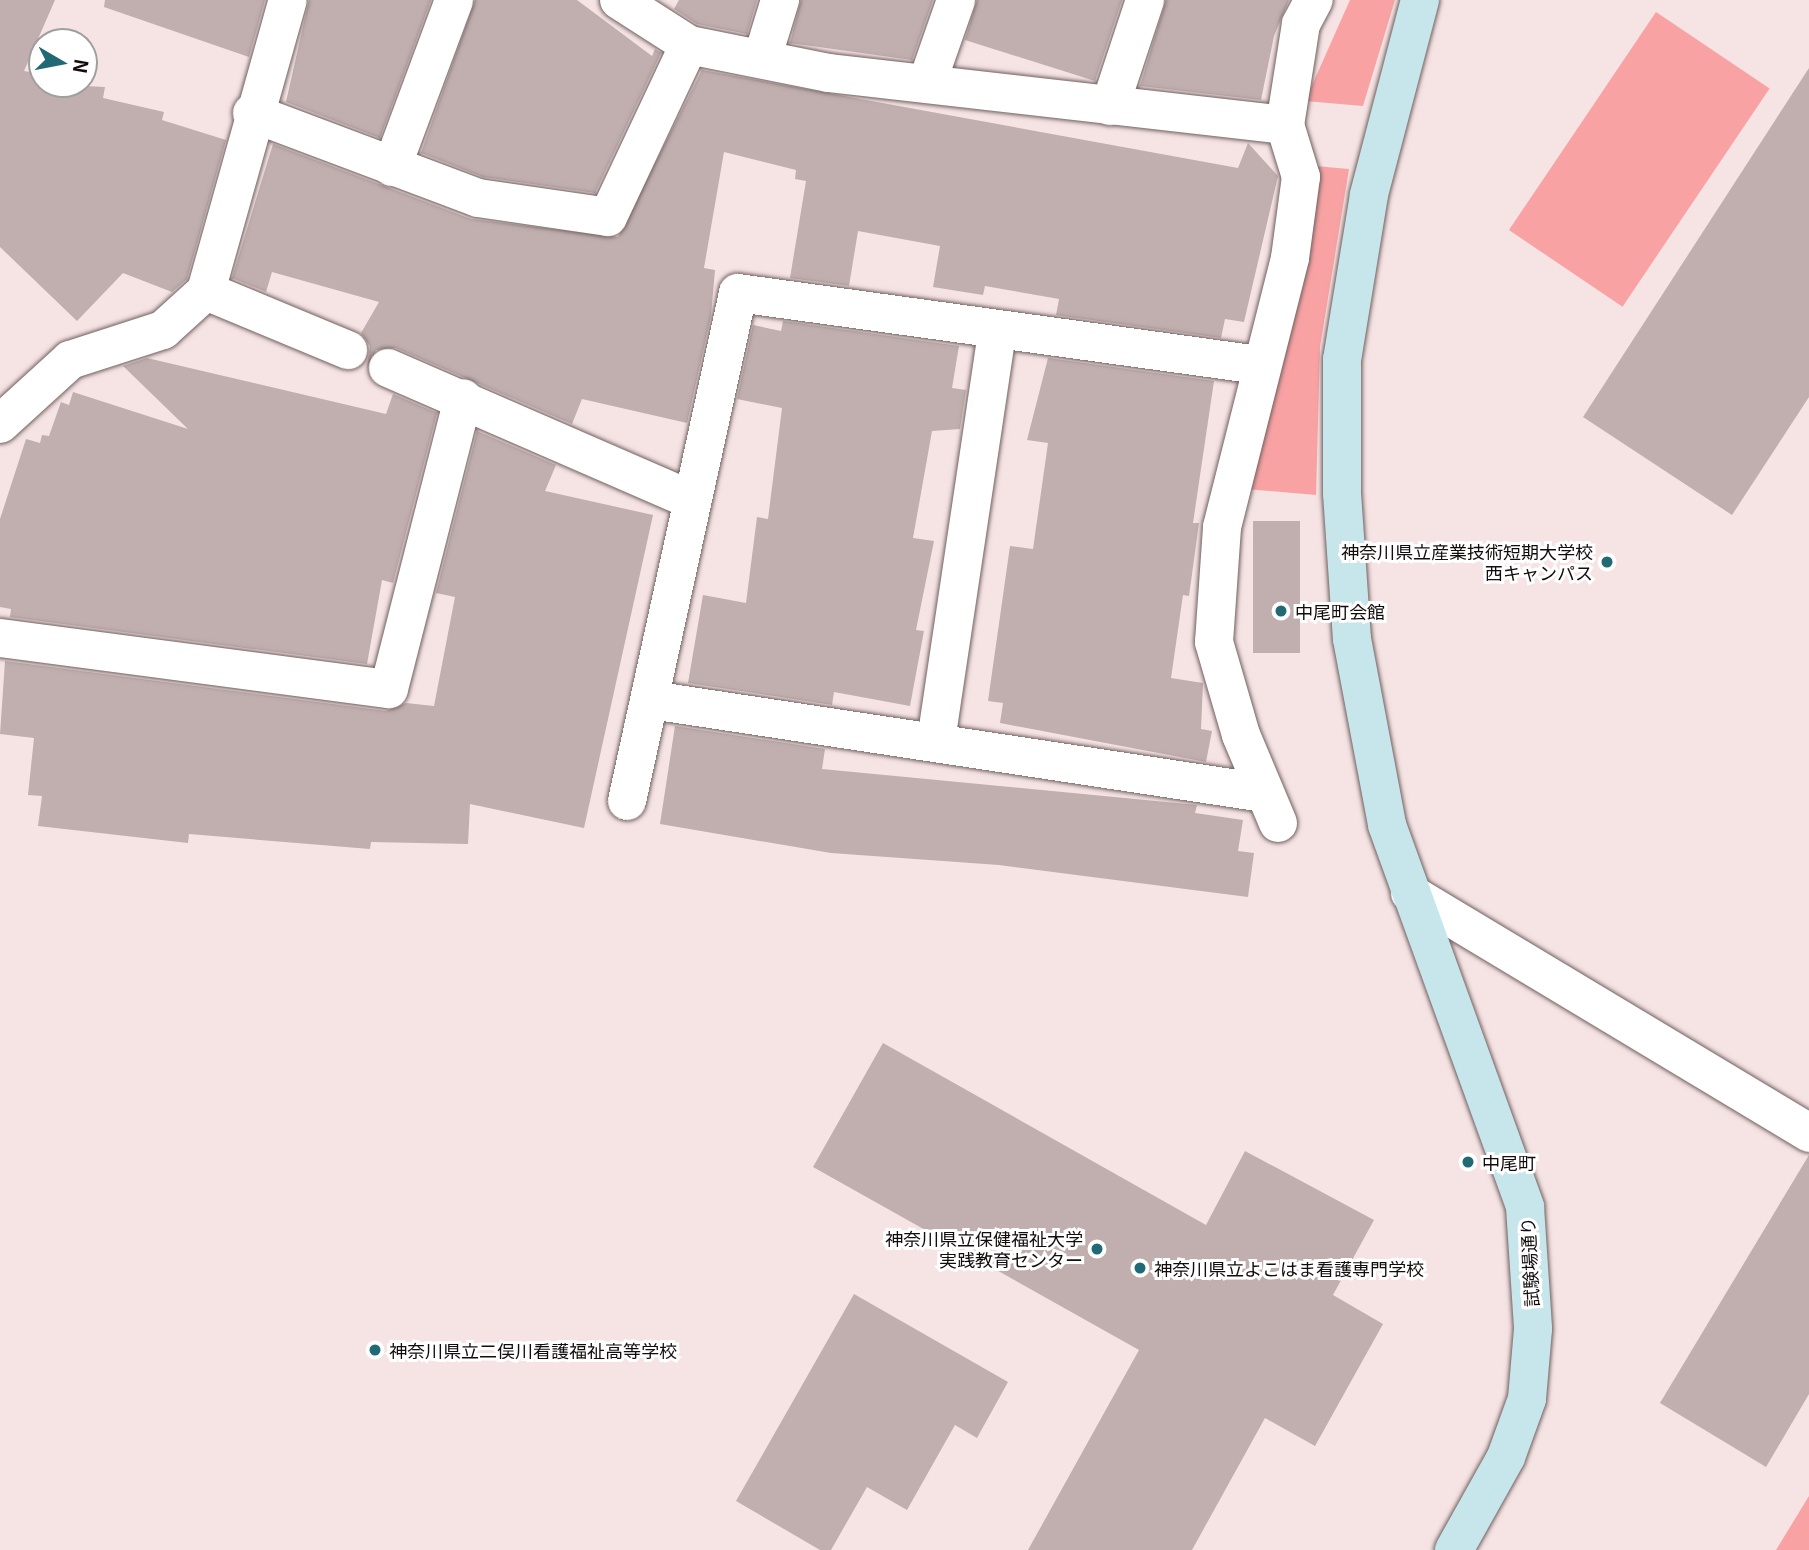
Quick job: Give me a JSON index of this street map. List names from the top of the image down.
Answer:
{
  "streets": {
    "street": ["試験場通り"]
  },
  "places": [
    "神奈川県立産業技術短期大学校 西キャンパス",
    "中尾町会館",
    "中尾町",
    "神奈川県立保健福祉大学 実践教育センター",
    "神奈川県立よこはま看護専門学校",
    "神奈川県立二俣川看護福祉高等学校"
  ],
  "north": "right"
}
